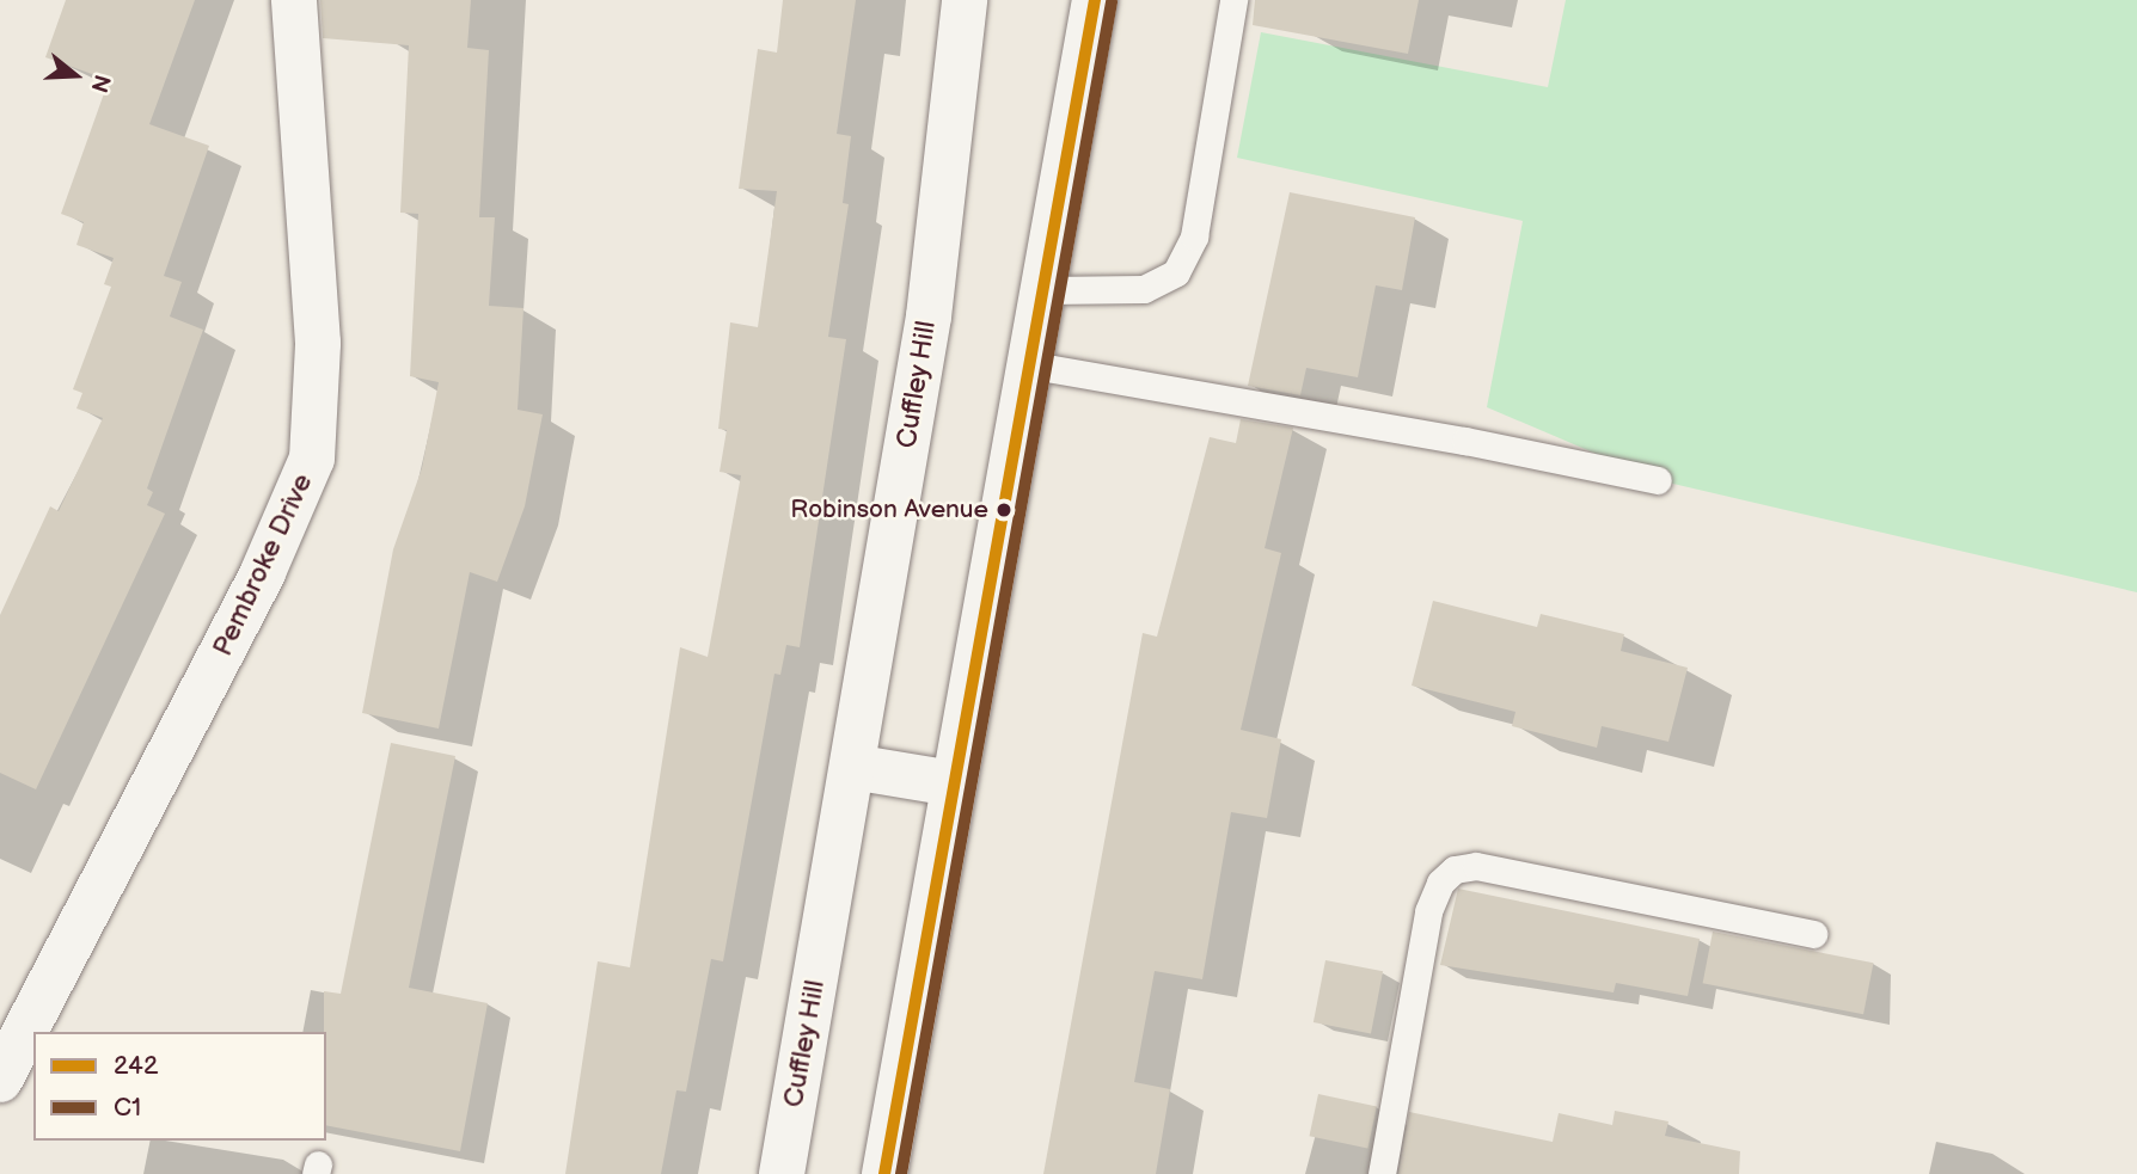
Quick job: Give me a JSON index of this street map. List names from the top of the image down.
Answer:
{
  "streets": {
    "street": ["Cuffley Hill", "Pembroke Drive"]
  },
  "places": ["Robinson Avenue"],
  "lines": ["transit line 242", "transit line C1"],
  "legend": ["242", "C1"],
  "north": "right"
}
